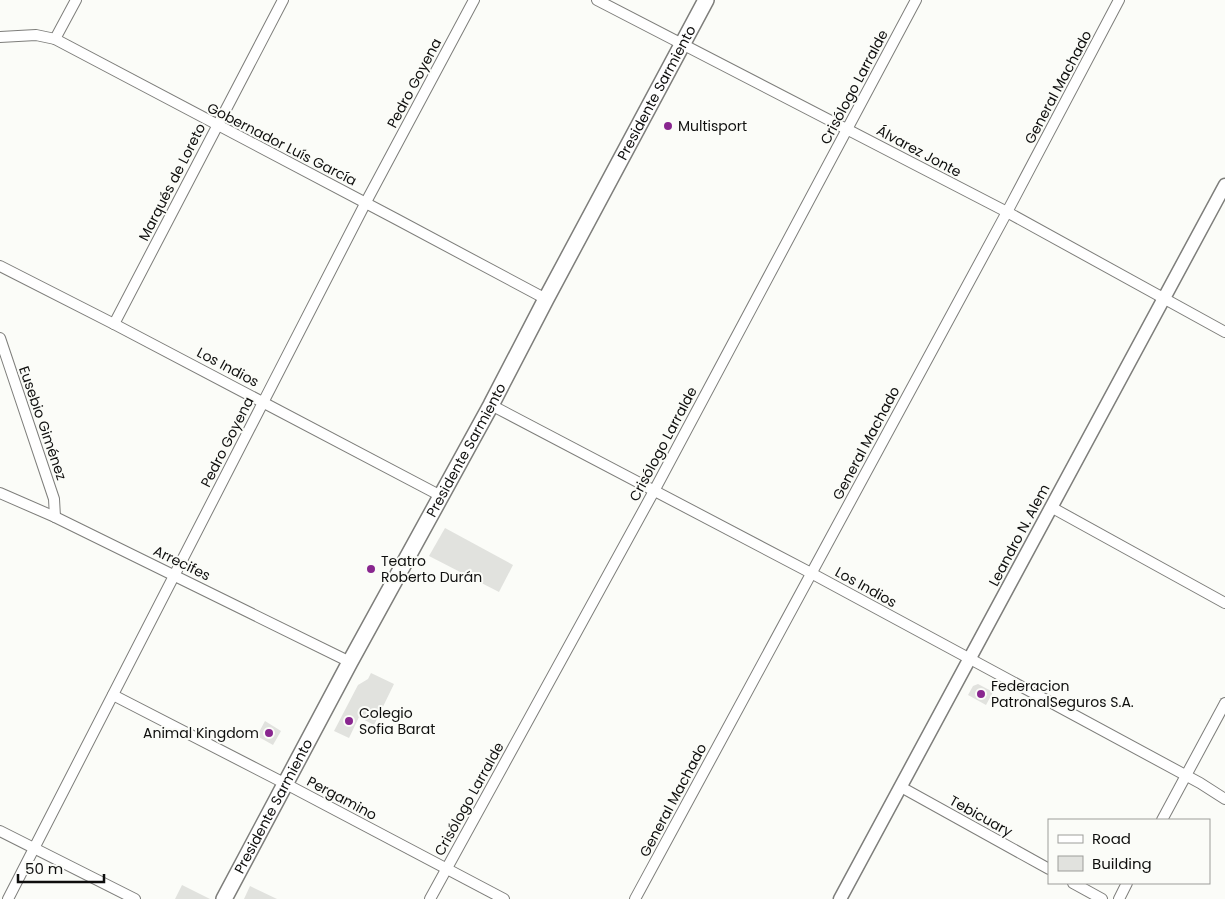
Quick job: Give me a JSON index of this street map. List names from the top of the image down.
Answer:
{
  "streets": {
    "main road": ["Presidente Sarmiento"],
    "street": [
      "Pedro Goyena",
      "Crisólogo Larralde",
      "General Machado",
      "Gobernador Luís García",
      "Álvarez Jonte",
      "Marqués de Loreto",
      "Los Indios",
      "Eusebio Giménez",
      "Leandro N. Alem",
      "Arrecifes",
      "Pergamino",
      "Tebicuary"
    ]
  },
  "crossings": [
    ["Pedro Goyena", "Gobernador Luís García"],
    ["Pedro Goyena", "Los Indios"],
    ["Pedro Goyena", "Arrecifes"],
    ["Pedro Goyena", "Pergamino"],
    ["Crisólogo Larralde", "Álvarez Jonte"],
    ["Crisólogo Larralde", "Los Indios"],
    ["Crisólogo Larralde", "Pergamino"],
    ["General Machado", "Álvarez Jonte"],
    ["General Machado", "Los Indios"],
    ["Presidente Sarmiento", "Gobernador Luís García"],
    ["Presidente Sarmiento", "Álvarez Jonte"],
    ["Presidente Sarmiento", "Los Indios"],
    ["Presidente Sarmiento", "Arrecifes"],
    ["Presidente Sarmiento", "Pergamino"],
    ["Gobernador Luís García", "Marqués de Loreto"],
    ["Álvarez Jonte", "Leandro N. Alem"],
    ["Marqués de Loreto", "Los Indios"],
    ["Los Indios", "Leandro N. Alem"],
    ["Eusebio Giménez", "Arrecifes"],
    ["Leandro N. Alem", "Tebicuary"]
  ],
  "places": [
    "Multisport",
    "Teatro Roberto Durán",
    "Federacion PatronalSeguros S.A.",
    "Colegio Sofia Barat",
    "Animal Kingdom"
  ],
  "legend": ["Road", "Building"],
  "scale_bar": "50 m"
}
